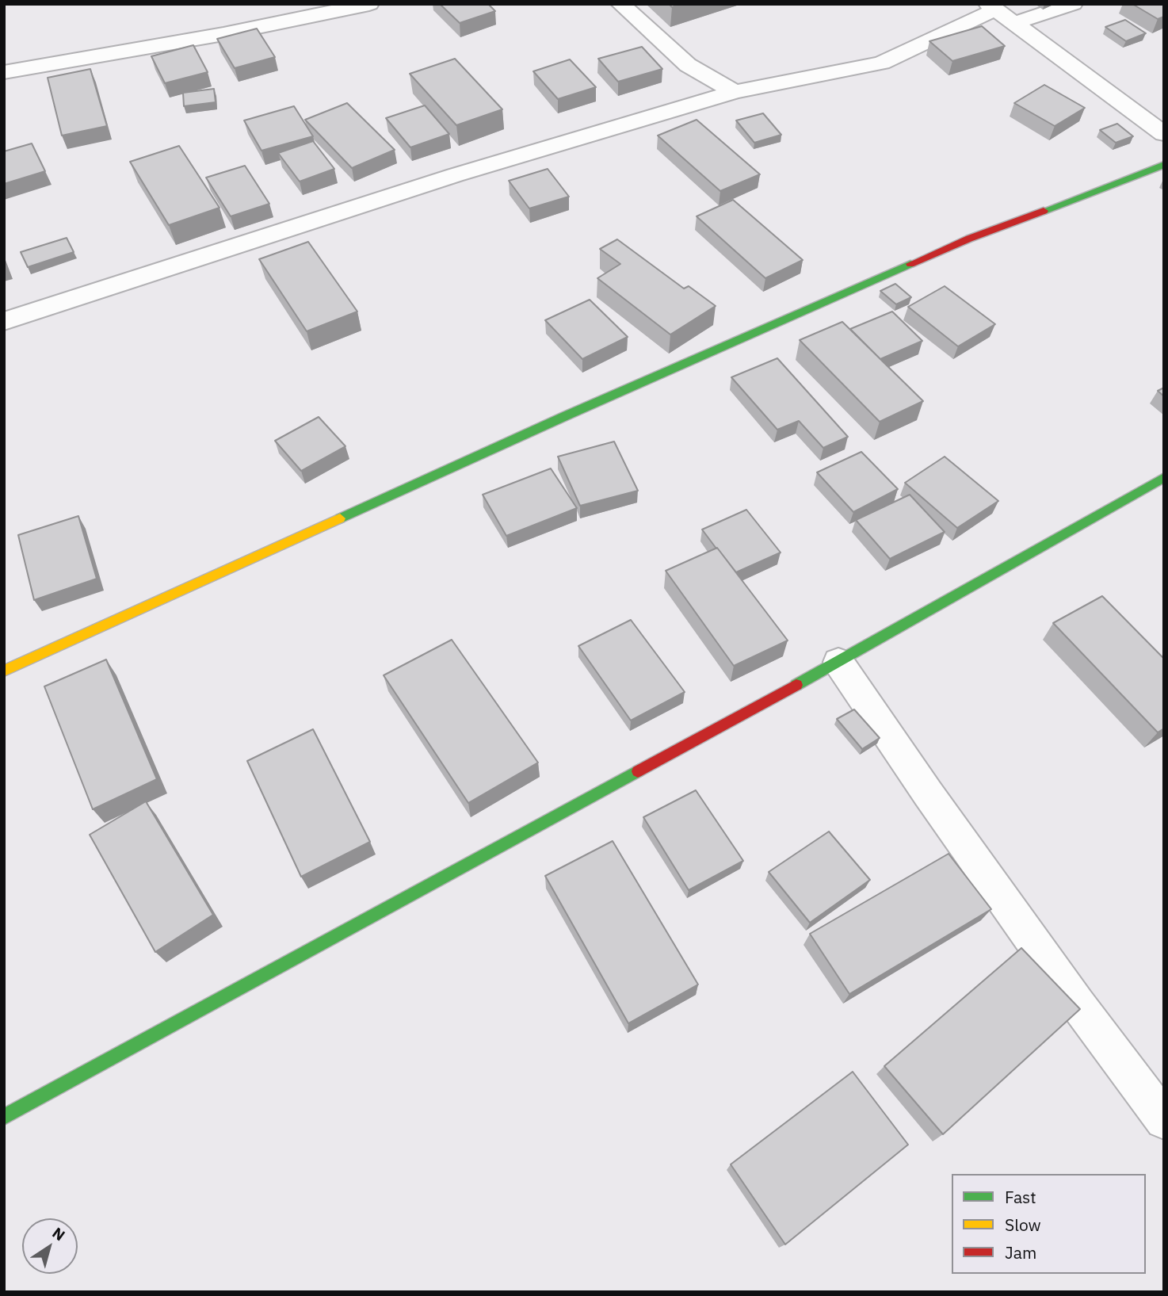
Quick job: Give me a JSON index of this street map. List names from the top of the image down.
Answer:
{
  "legend": ["Fast", "Slow", "Jam"],
  "north": "top right"
}
